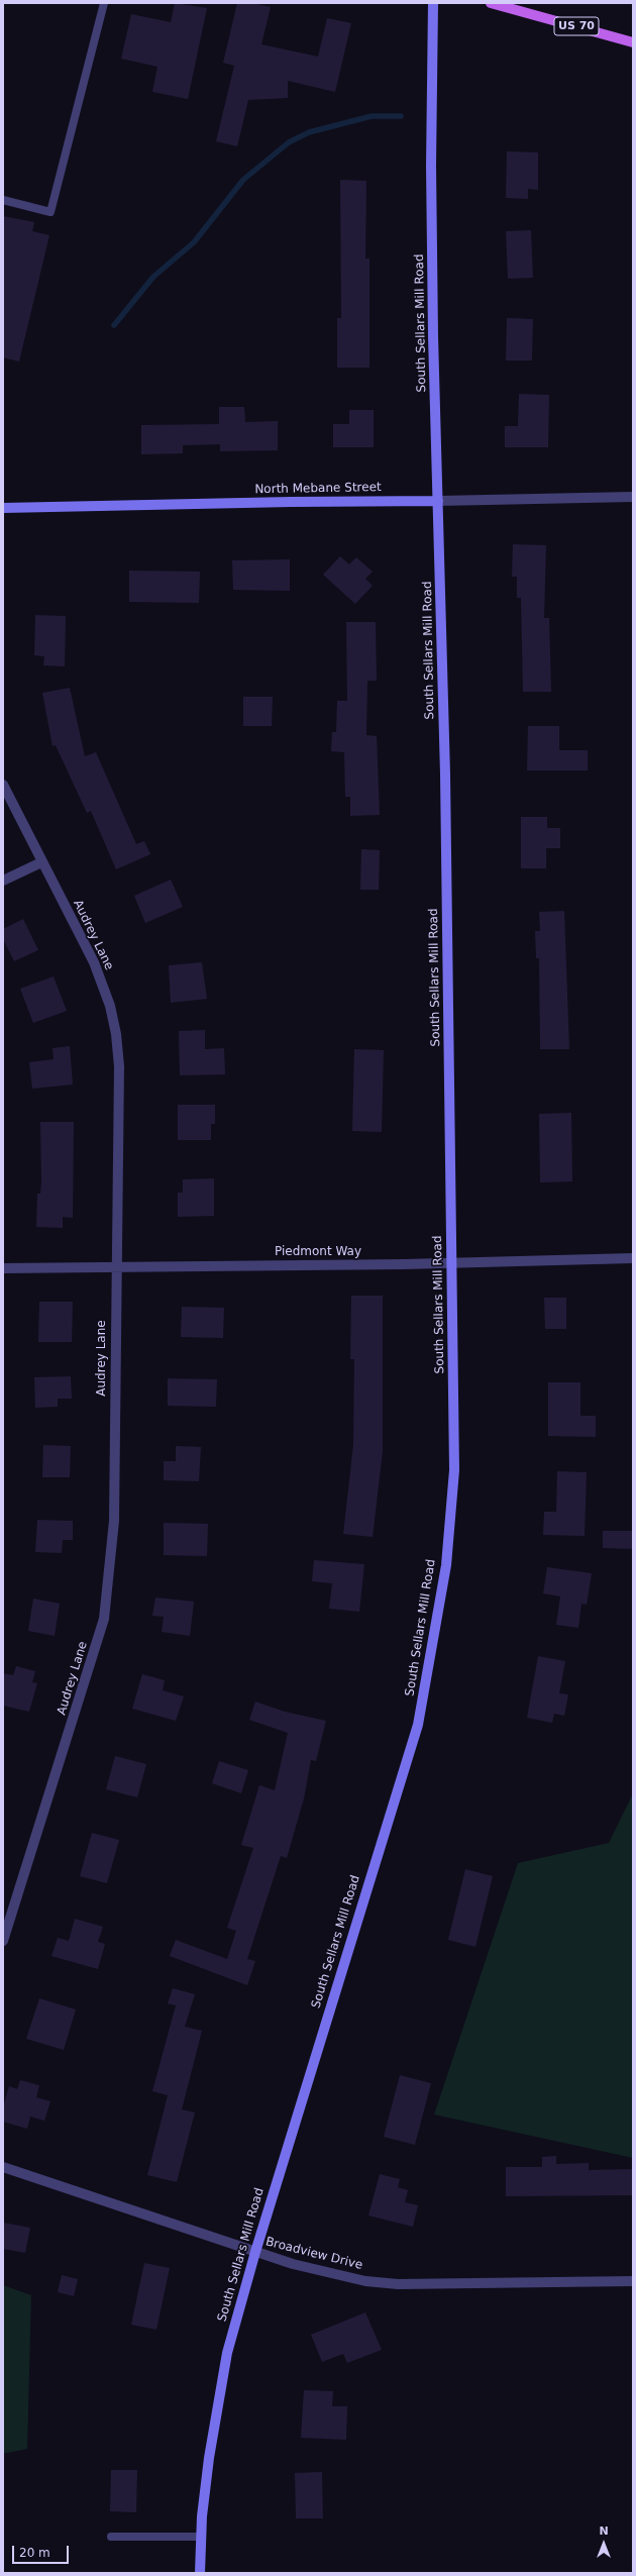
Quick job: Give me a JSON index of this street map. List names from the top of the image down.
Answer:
{
  "streets": {
    "main road": ["US 70", "South Sellars Mill Road", "North Mebane Street"],
    "street": ["Audrey Lane", "Piedmont Way", "Broadview Drive"]
  },
  "crossings": [
    ["South Sellars Mill Road", "North Mebane Street"],
    ["South Sellars Mill Road", "Piedmont Way"],
    ["South Sellars Mill Road", "Broadview Drive"],
    ["Audrey Lane", "Piedmont Way"]
  ],
  "scale_bar": "20 m",
  "north": "top"
}
